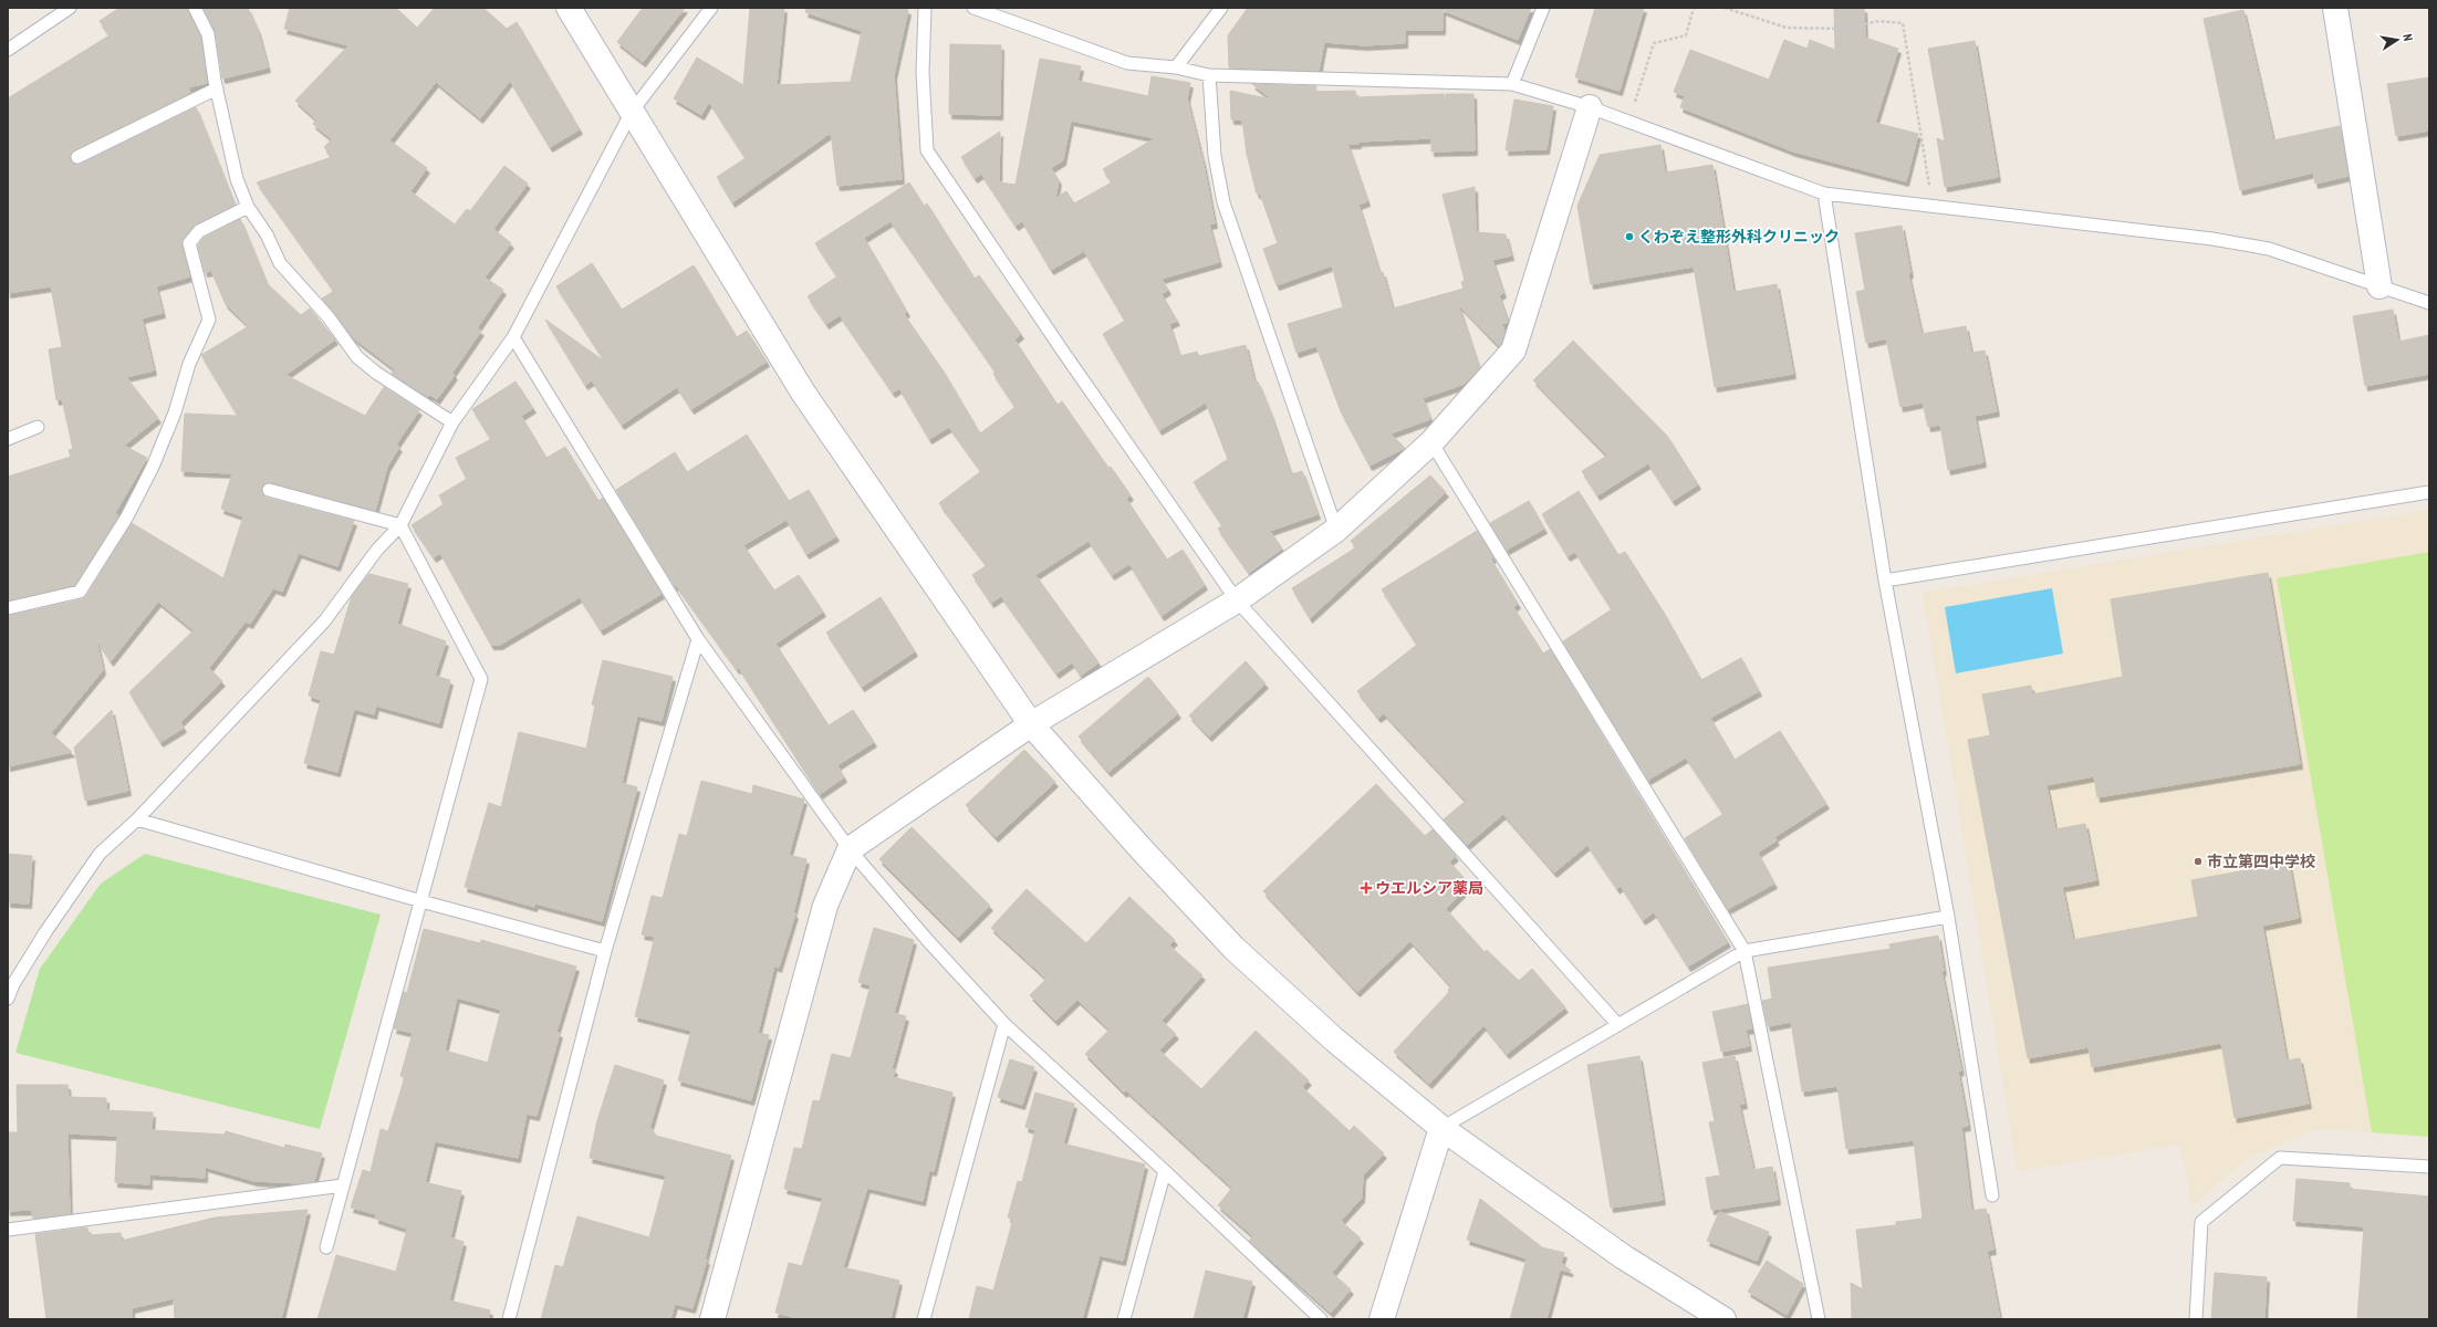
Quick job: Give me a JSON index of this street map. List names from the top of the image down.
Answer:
{
  "places": {
    "other": ["くわぞえ整形外科クリニック", "市立第四中学校"],
    "health": ["ウエルシア薬局"]
  },
  "north": "right"
}
